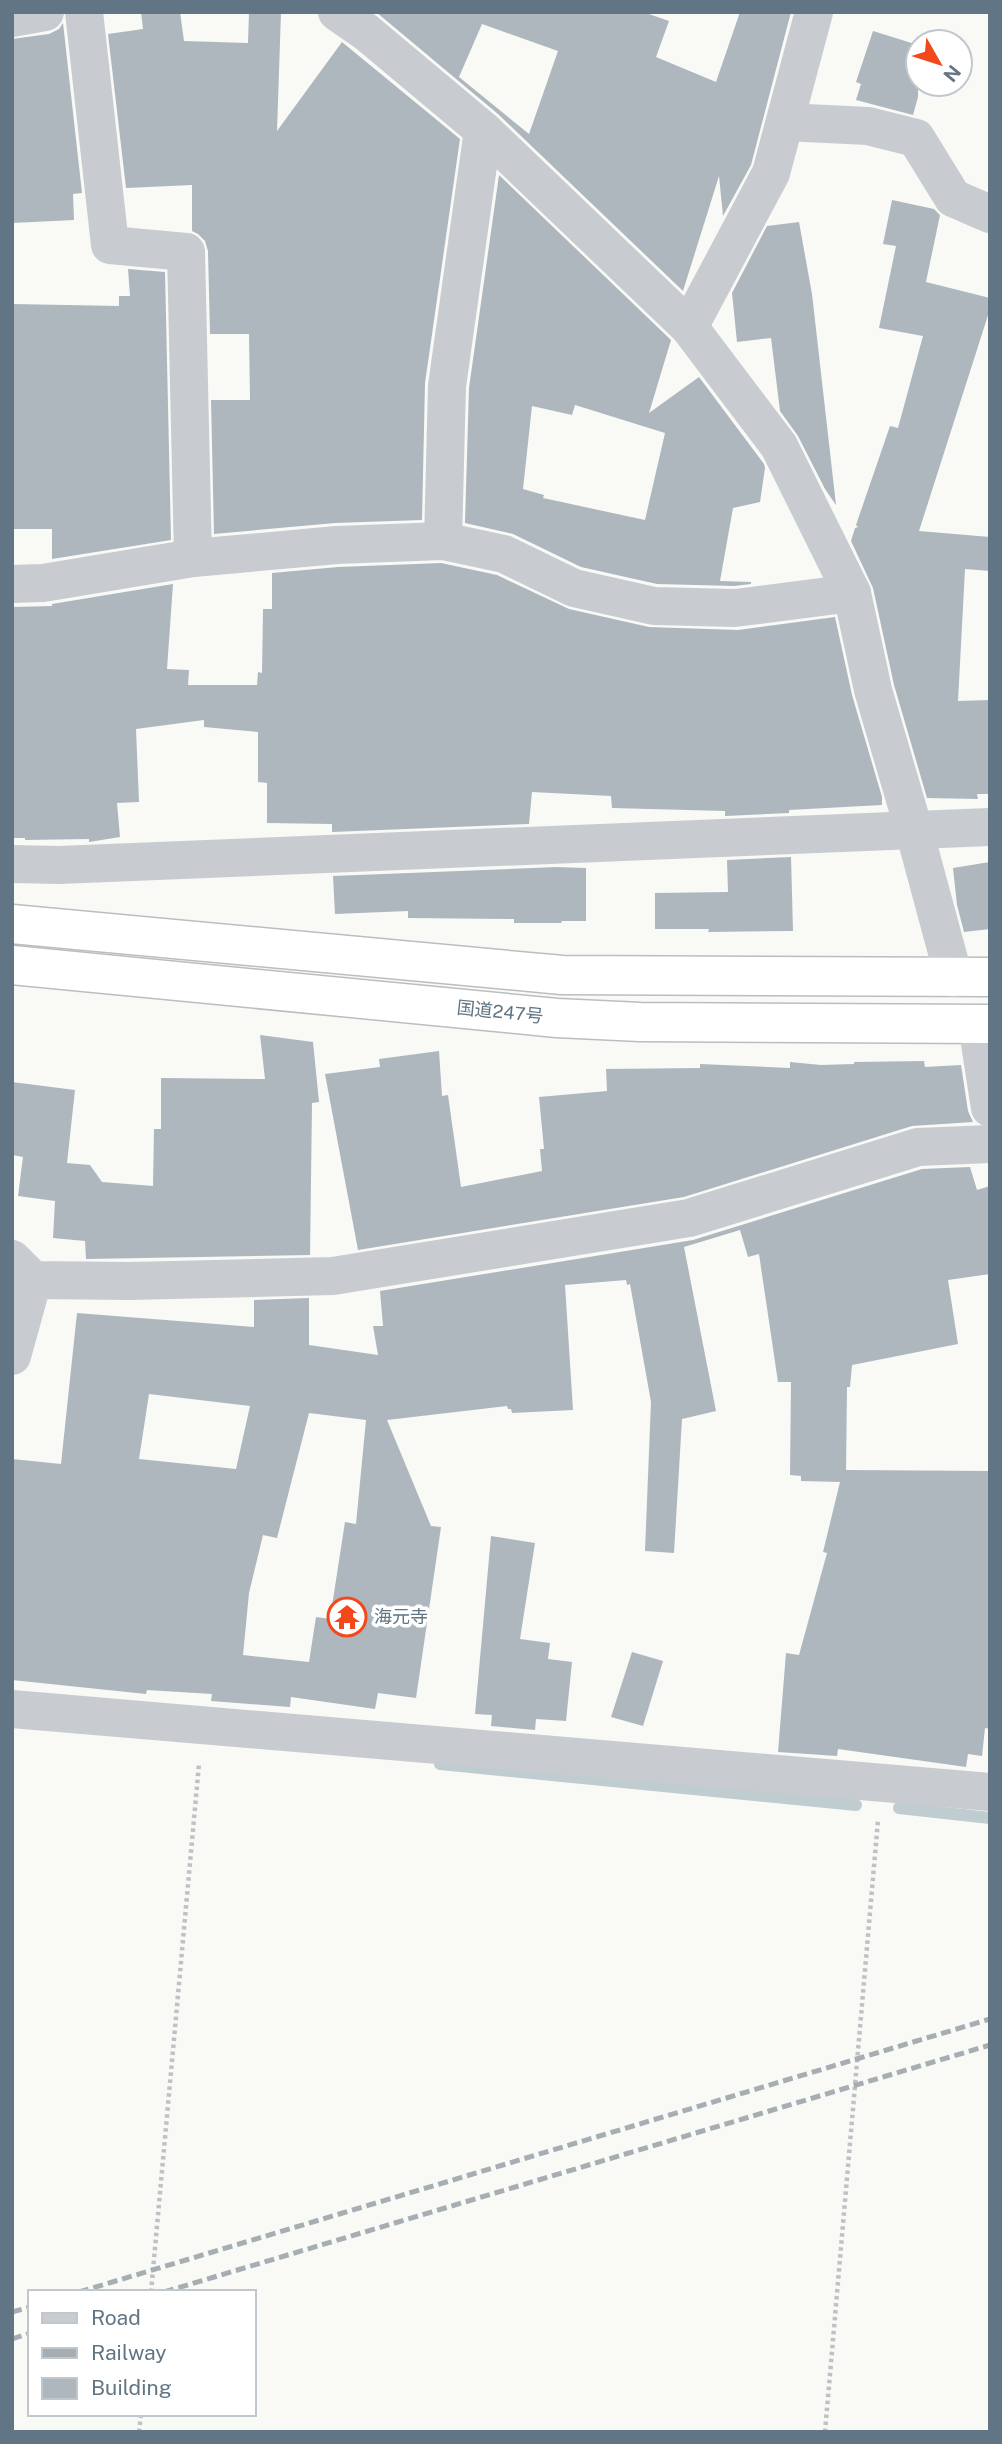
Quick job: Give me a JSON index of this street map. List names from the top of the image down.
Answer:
{
  "streets": {
    "highway": ["国道247号"]
  },
  "places": {
    "temple": ["海元寺"]
  },
  "legend": ["Road", "Railway", "Building"],
  "north": "bottom right"
}
